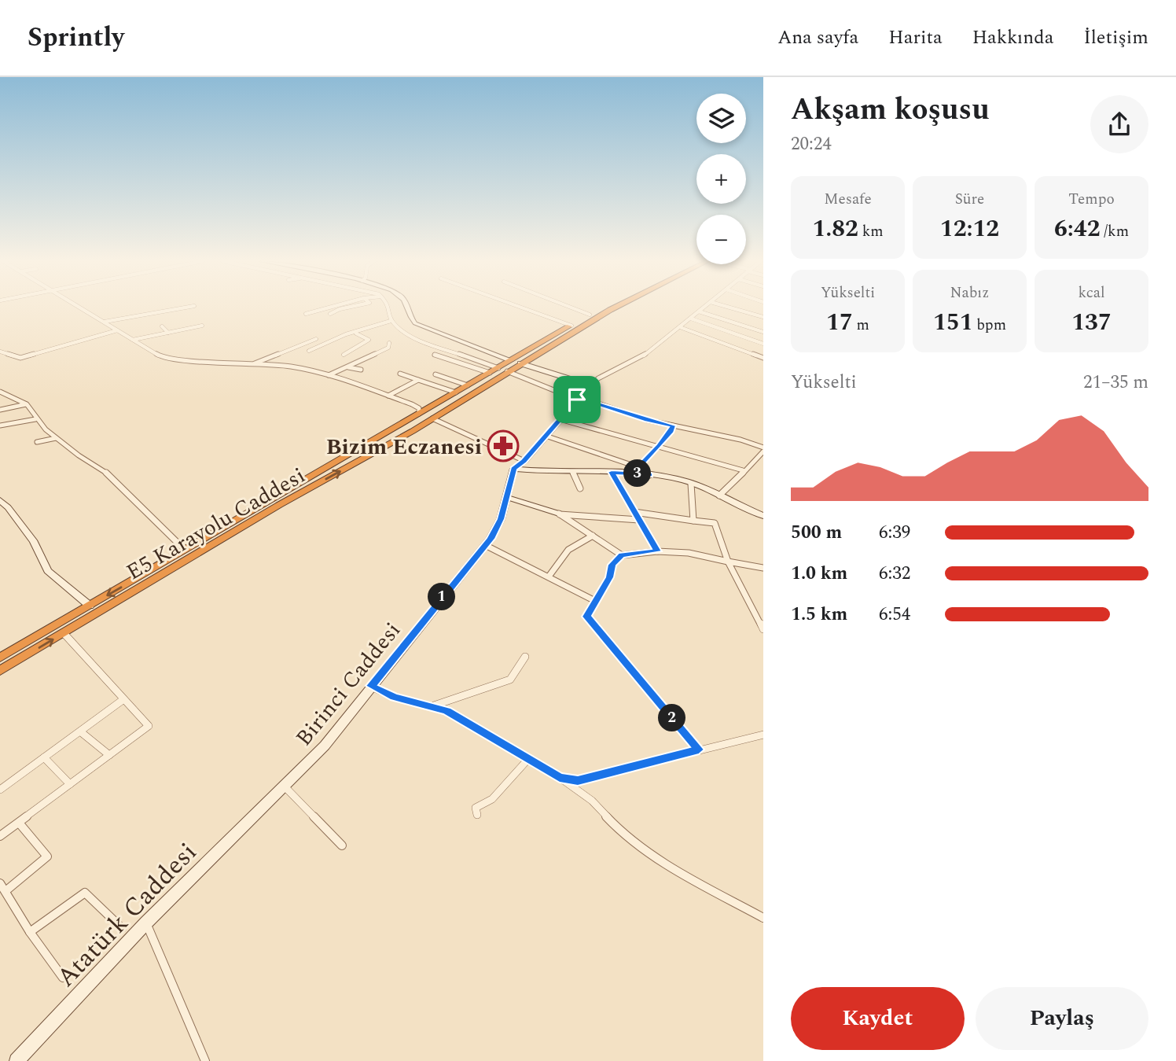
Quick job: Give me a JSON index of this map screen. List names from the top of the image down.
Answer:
{
  "streets": {
    "highway": ["E5 Karayolu Caddesi"],
    "street": ["Birinci Caddesi", "Atatürk Caddesi"]
  },
  "crossings": [
    ["Birinci Caddesi", "Atatürk Caddesi"]
  ],
  "places": {
    "pharmacy": ["Bizim Eczanesi"]
  },
  "page": {
    "header": "Sprintly",
    "nav": [
      "Ana sayfa",
      "Harita",
      "Hakkında",
      "İletişim"
    ],
    "heading": ["Akşam koşusu", "20:24"],
    "map_buttons": ["+", "−"],
    "stats": [
      ["Mesafe", "1.82 km"],
      ["Süre", "12:12"],
      ["Tempo", "6:42 /km"],
      ["Yükselti", "17 m"],
      ["Nabız", "151 bpm"],
      ["kcal", "137"]
    ],
    "chart": ["Yükselti", "21–35 m"],
    "pins": ["3", "1", "2"],
    "list": [
      {
        "name": "500 m",
        "note": "6:39"
      },
      {
        "name": "1.0 km",
        "note": "6:32"
      },
      {
        "name": "1.5 km",
        "note": "6:54"
      }
    ],
    "buttons": ["Kaydet", "Paylaş"]
  }
}
